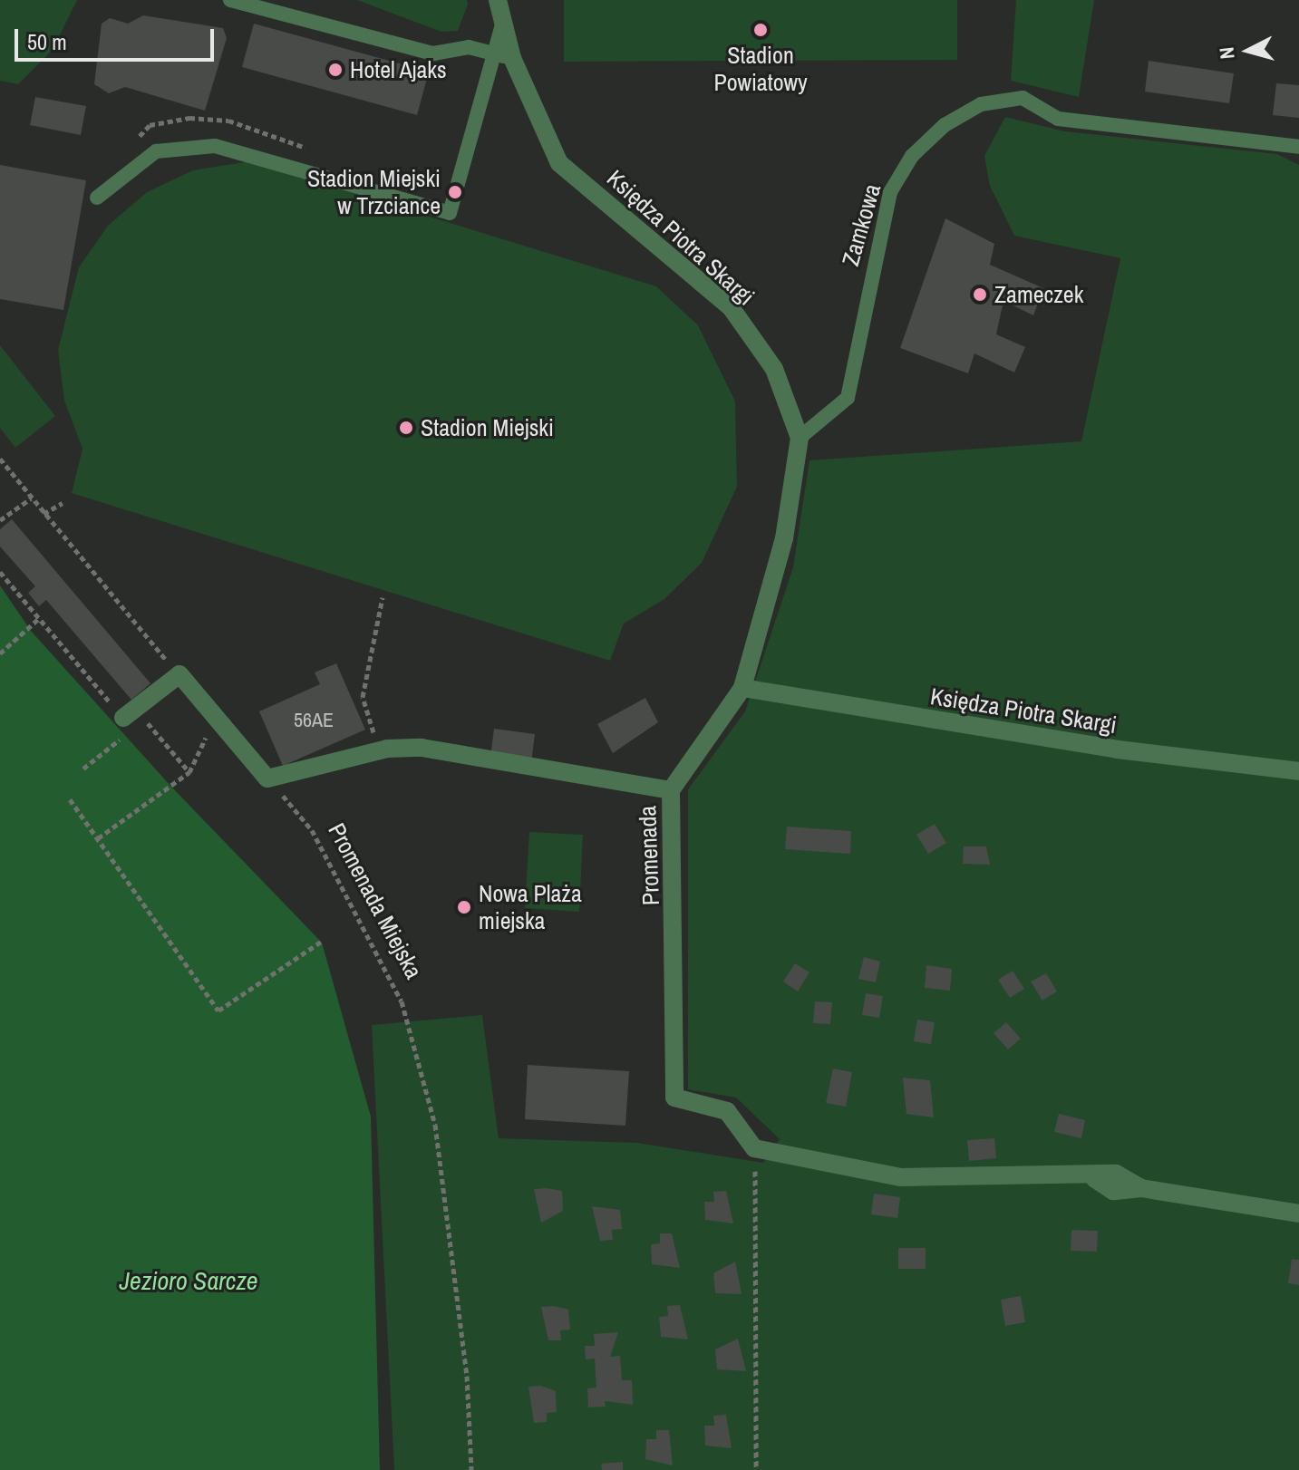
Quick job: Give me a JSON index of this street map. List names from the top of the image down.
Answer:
{
  "streets": {
    "street": ["Księdza Piotra Skargi", "Promenada"],
    "lane": ["Zamkowa"],
    "path": ["Promenada Miejska"]
  },
  "crossings": [
    ["Zamkowa", "Księdza Piotra Skargi"],
    ["Księdza Piotra Skargi", "Promenada"],
    ["Promenada", "Promenada Miejska"]
  ],
  "water": ["Jezioro Sarcze"],
  "places": [
    "Stadion Powiatowy",
    "Hotel Ajaks",
    "Stadion Miejski w Trzciance",
    "Zameczek",
    "Stadion Miejski",
    "Nowa Plaża miejska"
  ],
  "house_numbers": ["56AE"],
  "scale_bar": "50 m",
  "north": "left"
}
